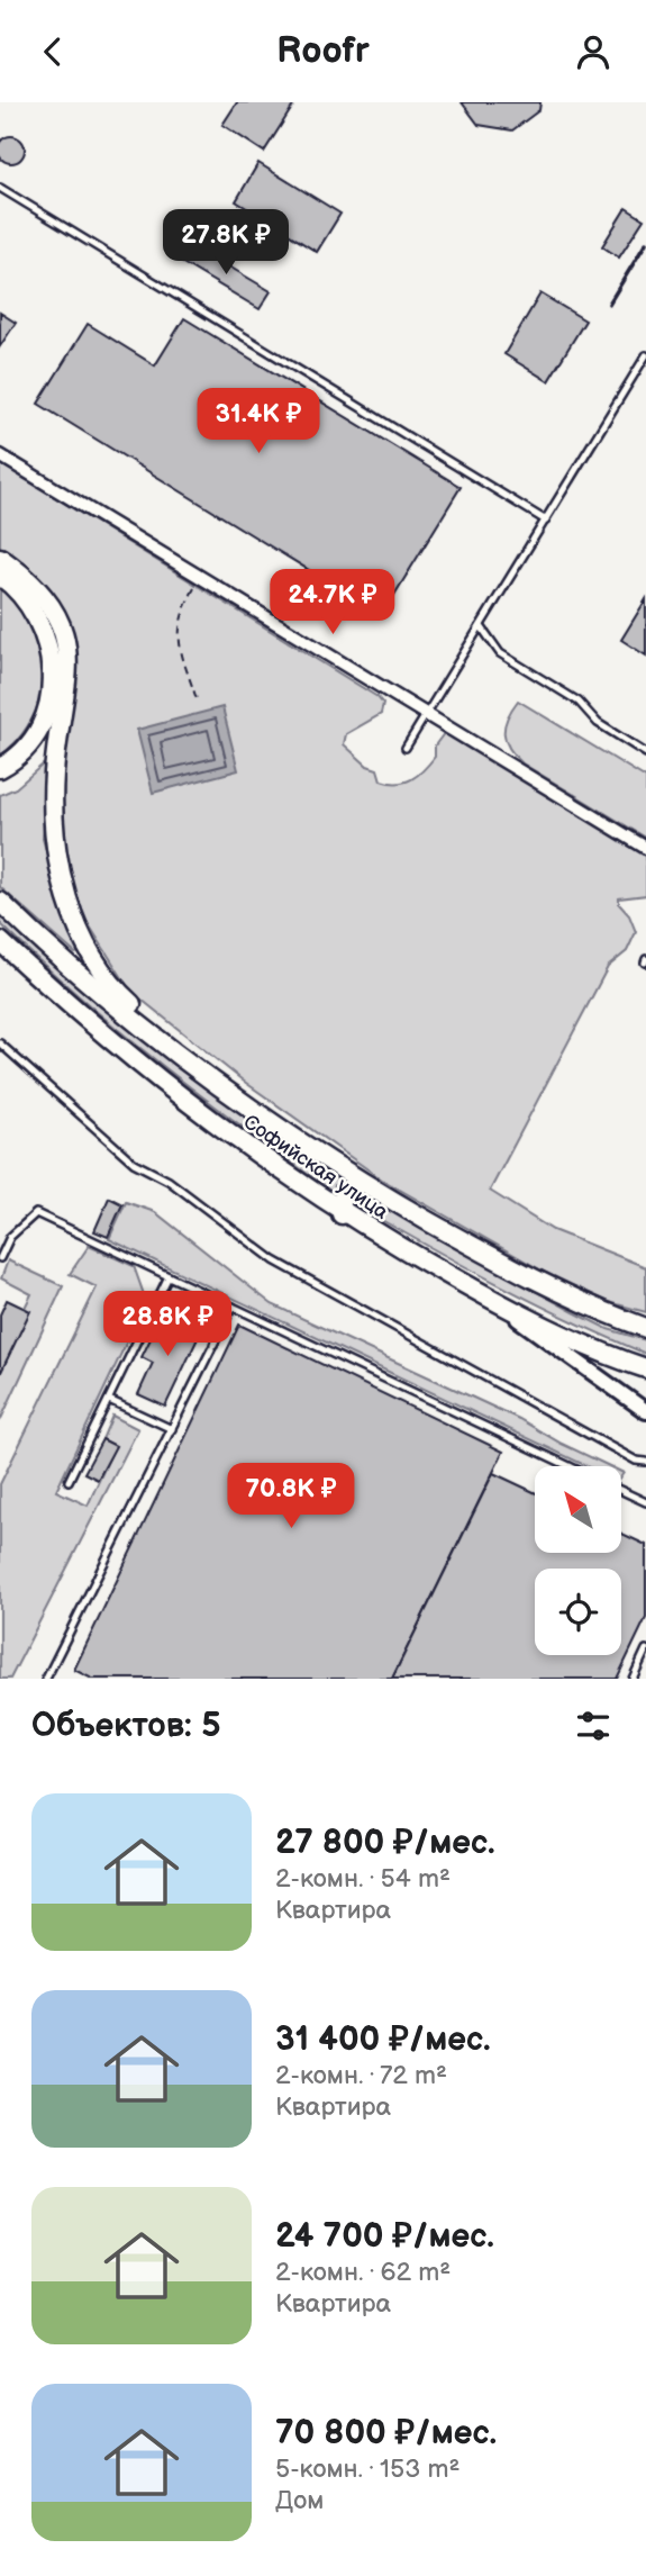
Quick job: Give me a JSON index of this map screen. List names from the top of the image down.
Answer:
{
  "streets": {
    "main road": ["Софийская улица"]
  },
  "north": "top left",
  "page": {
    "header": "Roofr",
    "price": [
      "27.8K ₽",
      "31.4K ₽",
      "24.7K ₽",
      "28.8K ₽",
      "70.8K ₽"
    ],
    "heading": "Объектов: 5",
    "list": [
      {
        "name": "27 800 ₽/мес.",
        "note": "2-комн. · 54 m² · Квартира"
      },
      {
        "name": "31 400 ₽/мес.",
        "note": "2-комн. · 72 m² · Квартира"
      },
      {
        "name": "24 700 ₽/мес.",
        "note": "2-комн. · 62 m² · Квартира"
      },
      {
        "name": "70 800 ₽/мес.",
        "note": "5-комн. · 153 m² · Дом"
      }
    ]
  }
}
